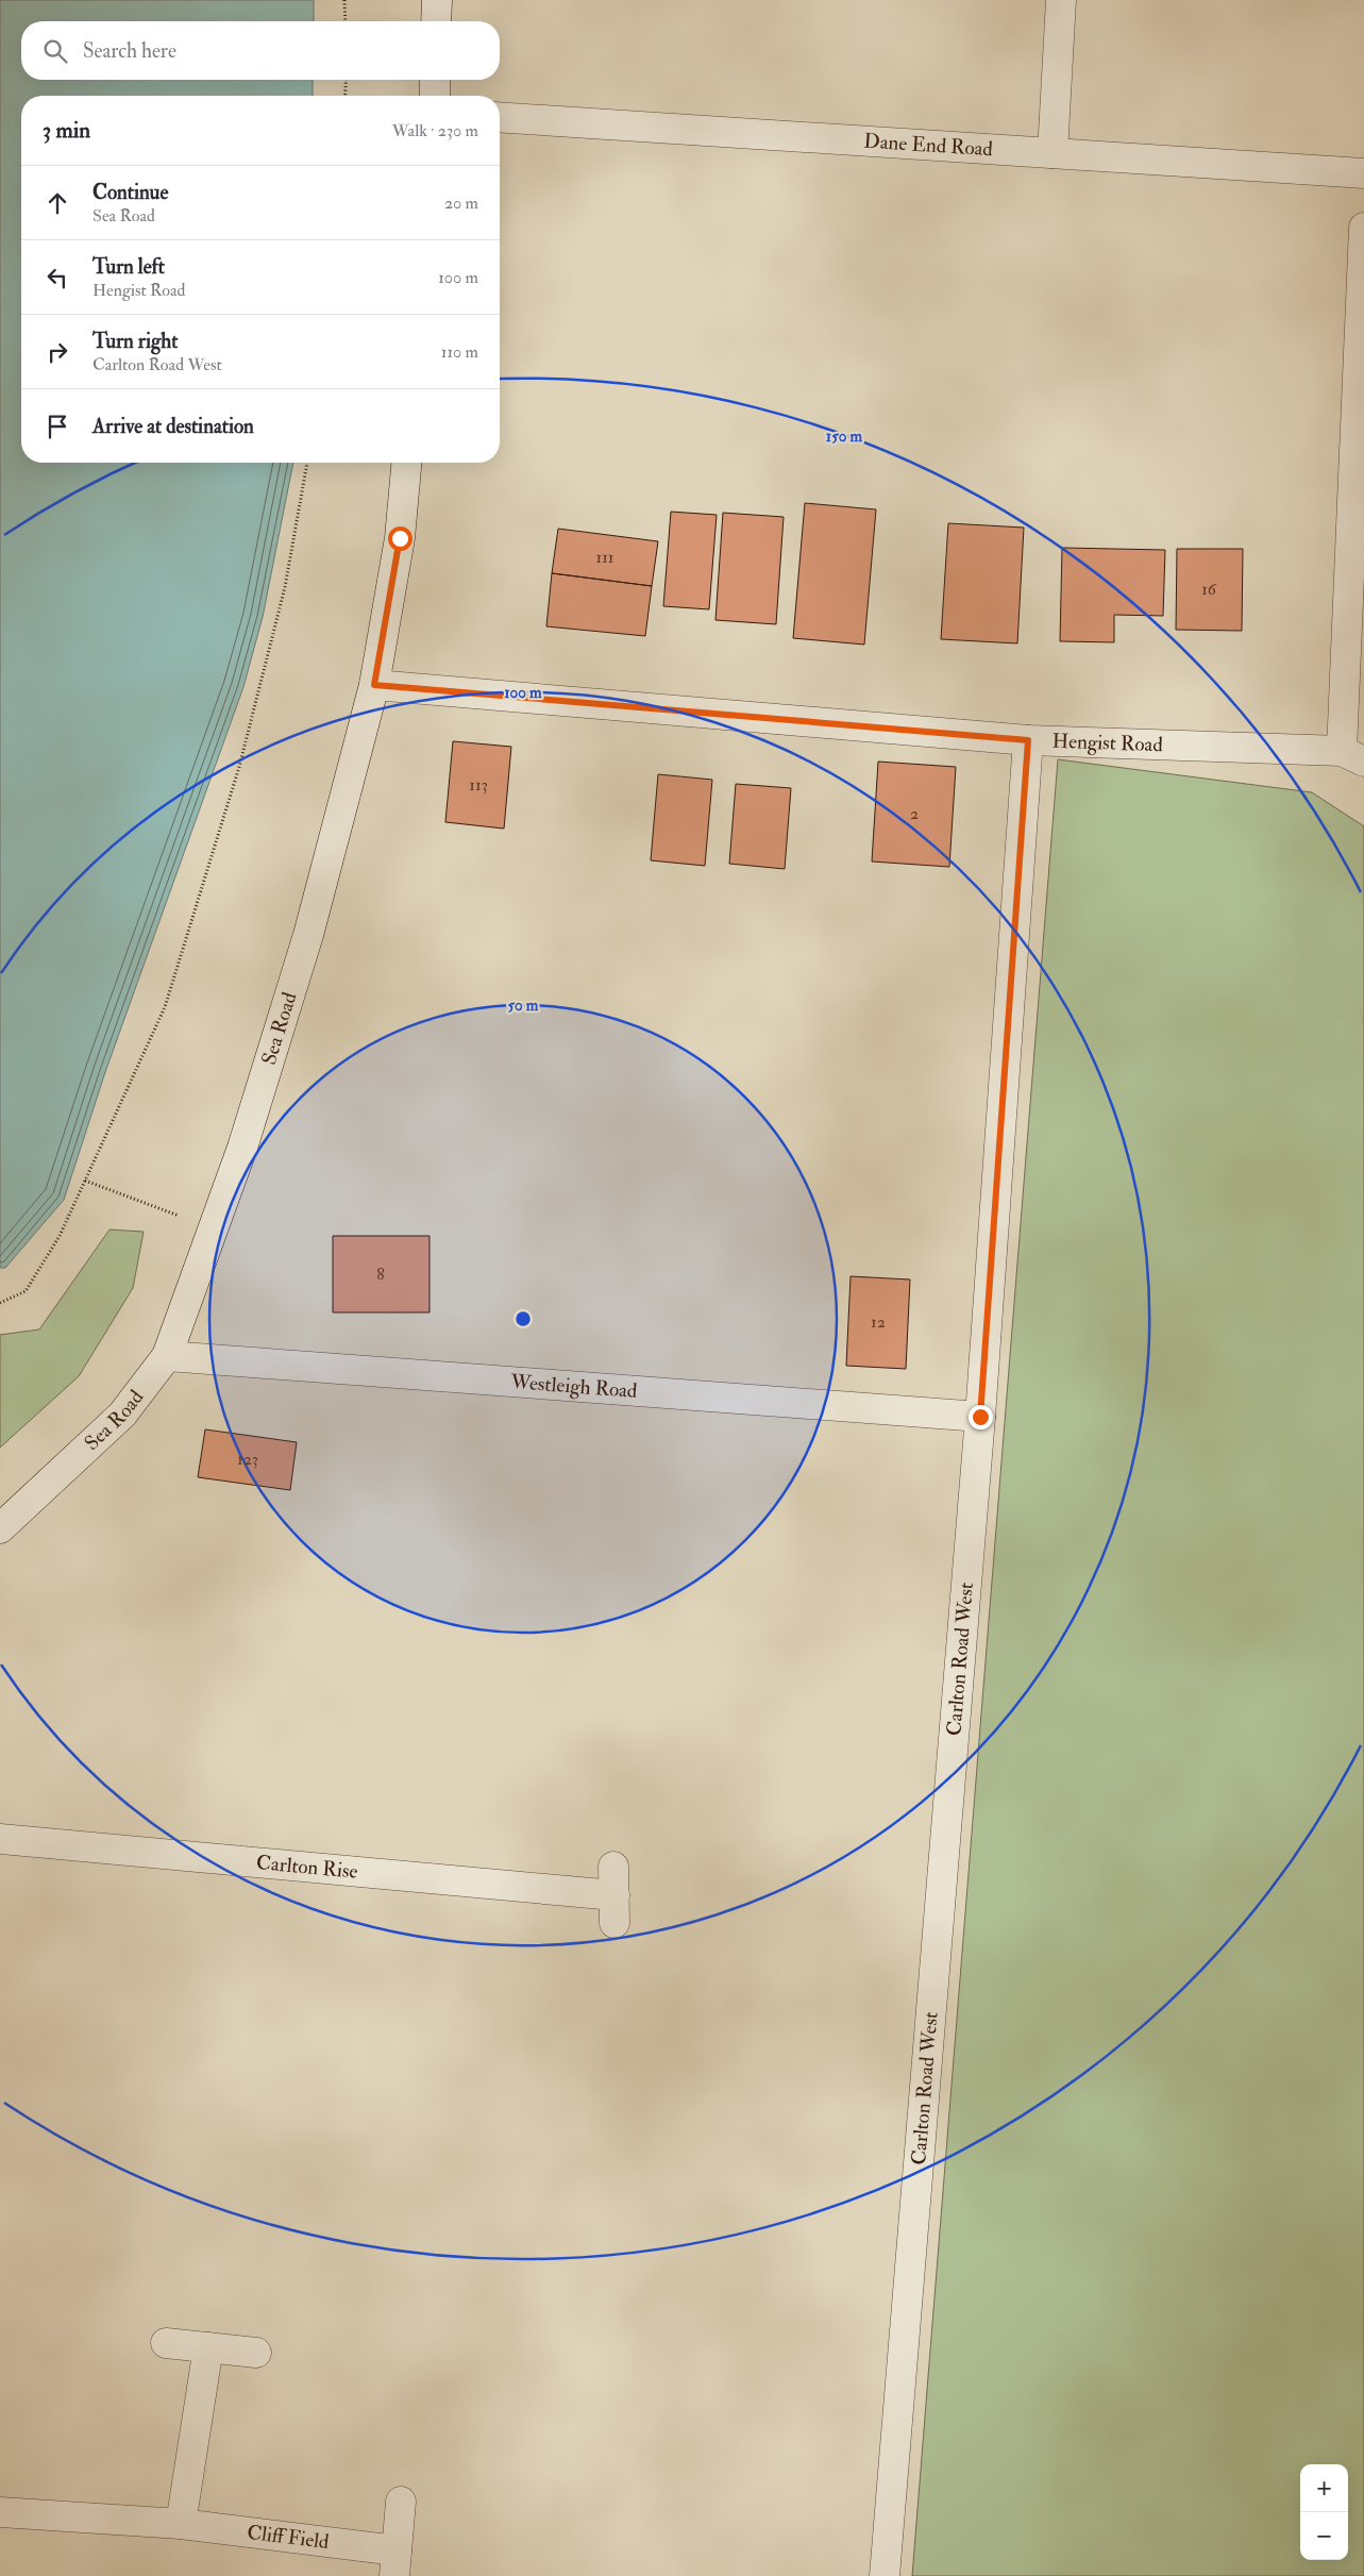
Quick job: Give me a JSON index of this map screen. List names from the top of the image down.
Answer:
{
  "streets": {
    "street": [
      "Dane End Road",
      "Hengist Road",
      "Sea Road",
      "Westleigh Road",
      "Carlton Road West",
      "Carlton Rise",
      "Cliff Field"
    ]
  },
  "crossings": [
    ["Hengist Road", "Sea Road"],
    ["Hengist Road", "Carlton Road West"],
    ["Sea Road", "Westleigh Road"],
    ["Westleigh Road", "Carlton Road West"]
  ],
  "house_numbers": [
    "111",
    "16",
    "113",
    "2",
    "8",
    "12",
    "123"
  ],
  "page": {
    "search": "Search here",
    "heading": ["3 min", "Walk · 230 m"],
    "list": [
      ["Continue", "Sea Road", "20 m"],
      ["Turn left", "Hengist Road", "100 m"],
      ["Turn right", "Carlton Road West", "110 m"],
      "Arrive at destination"
    ],
    "map_buttons": ["+", "−"]
  },
  "rings": ["150 m", "100 m", "50 m"]
}
